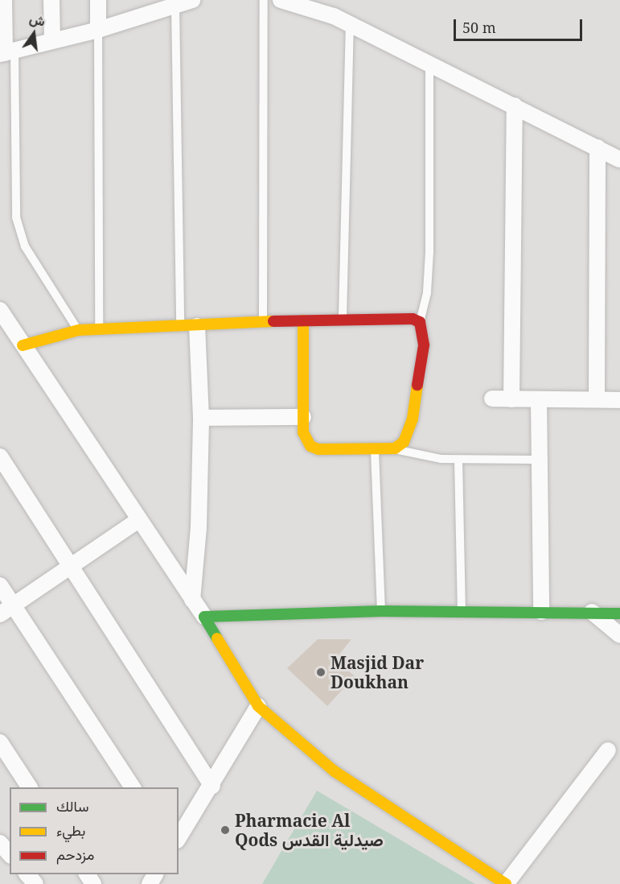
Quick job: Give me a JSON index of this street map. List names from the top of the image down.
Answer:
{
  "places": ["Masjid Dar Doukhan", "Pharmacie Al Qods صيدلية القدس"],
  "legend": ["سالك", "بطيء", "مزدحم"],
  "scale_bar": "50 m",
  "north": "top"
}
